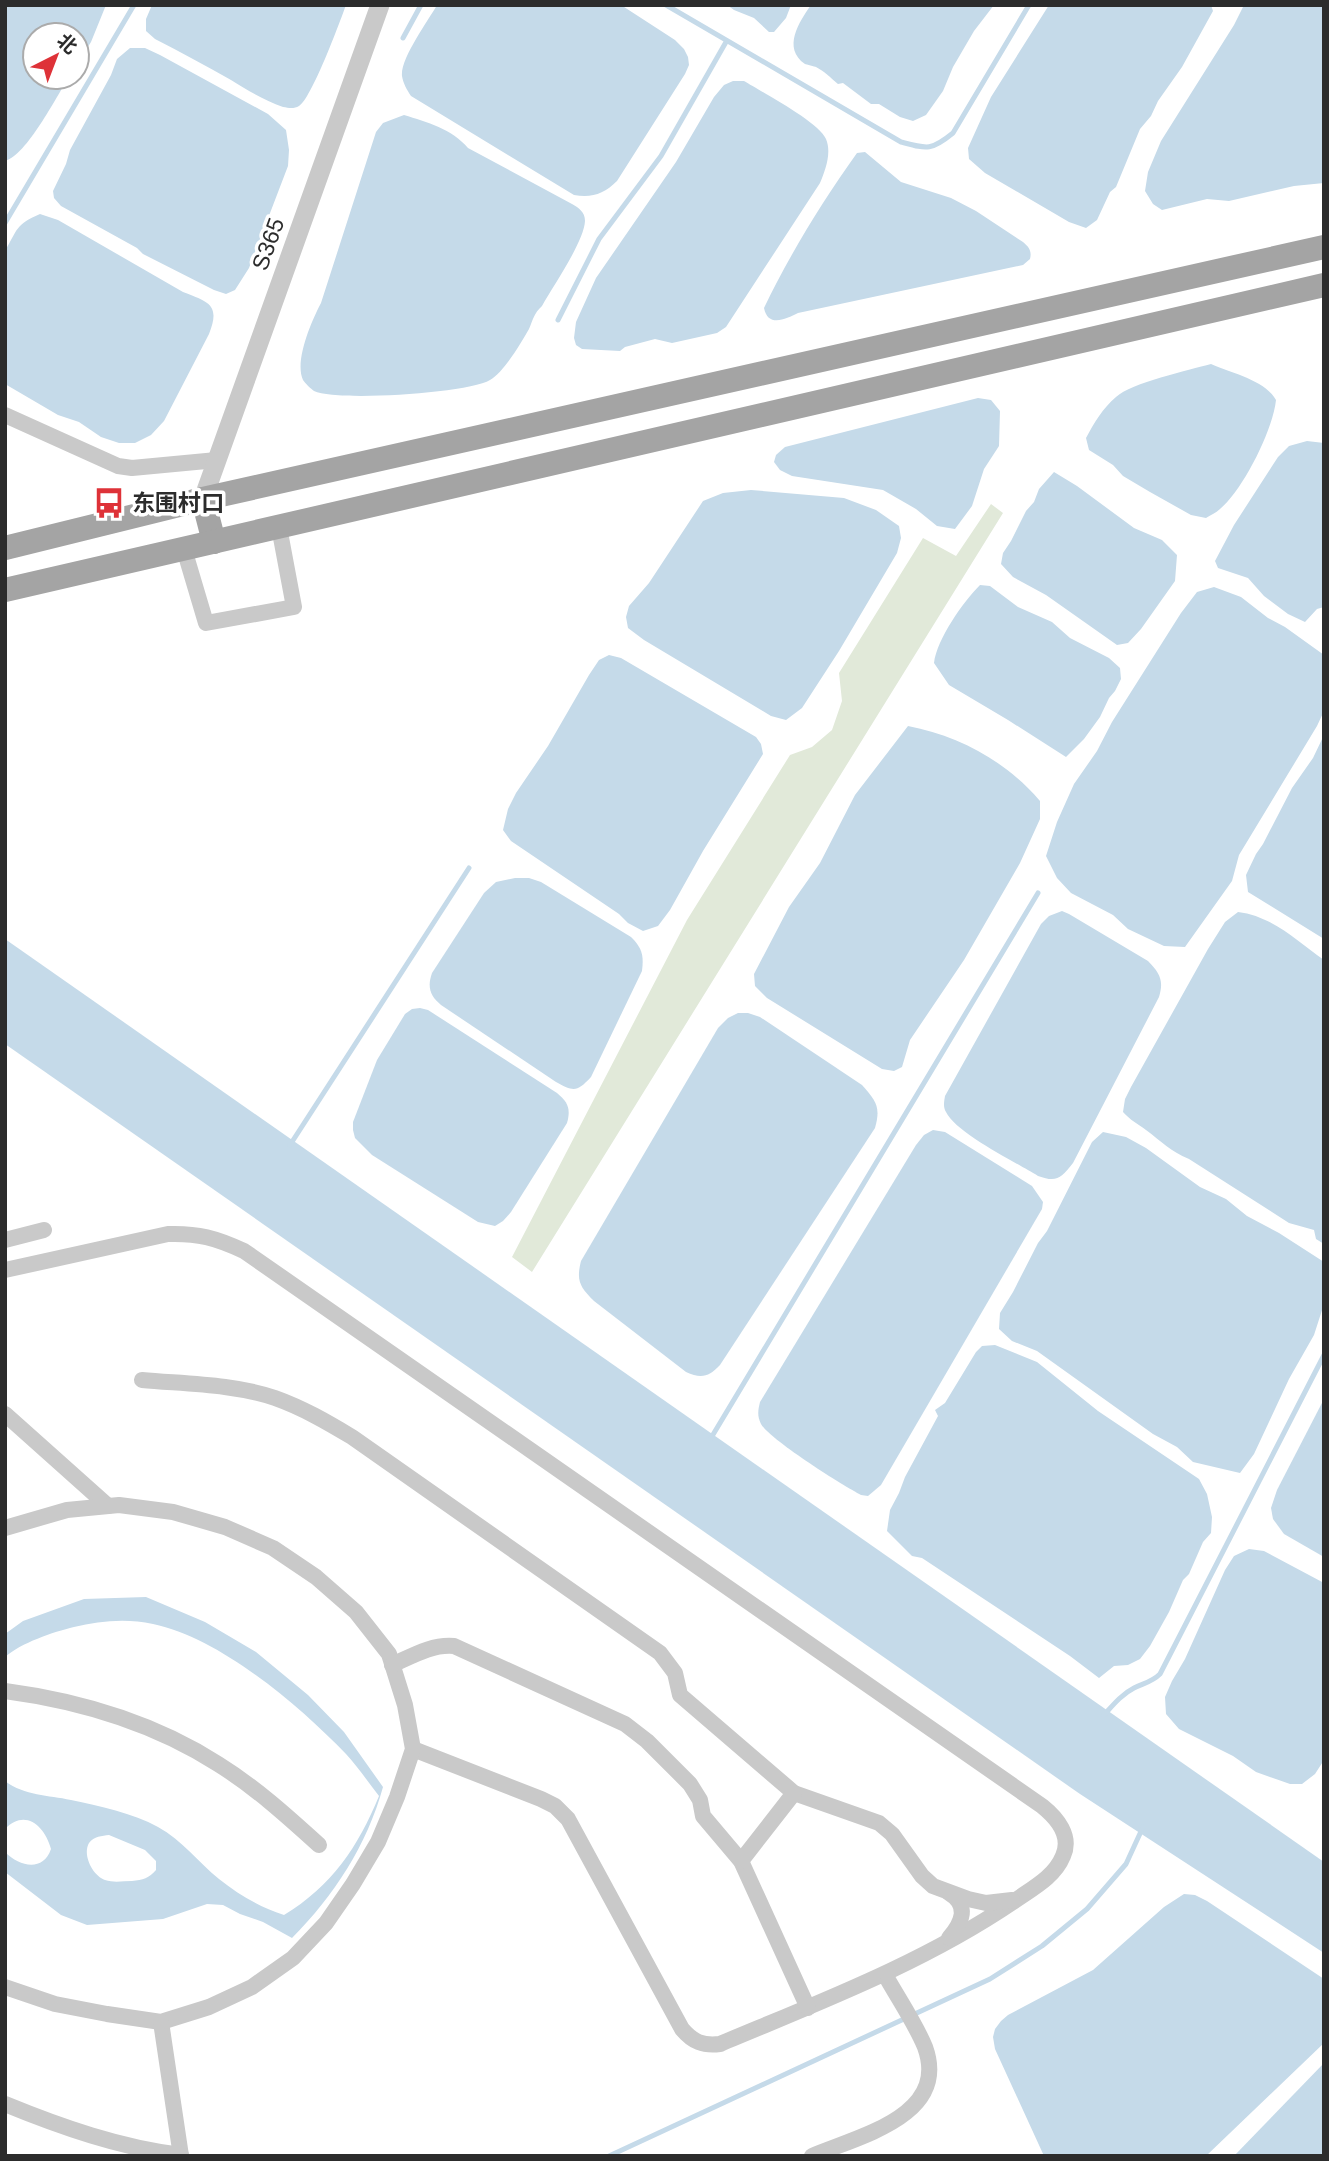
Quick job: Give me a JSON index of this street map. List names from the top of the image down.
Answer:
{
  "streets": {
    "street": ["S365"]
  },
  "places": {
    "bus stop": ["东围村口"]
  },
  "north": "top right"
}
